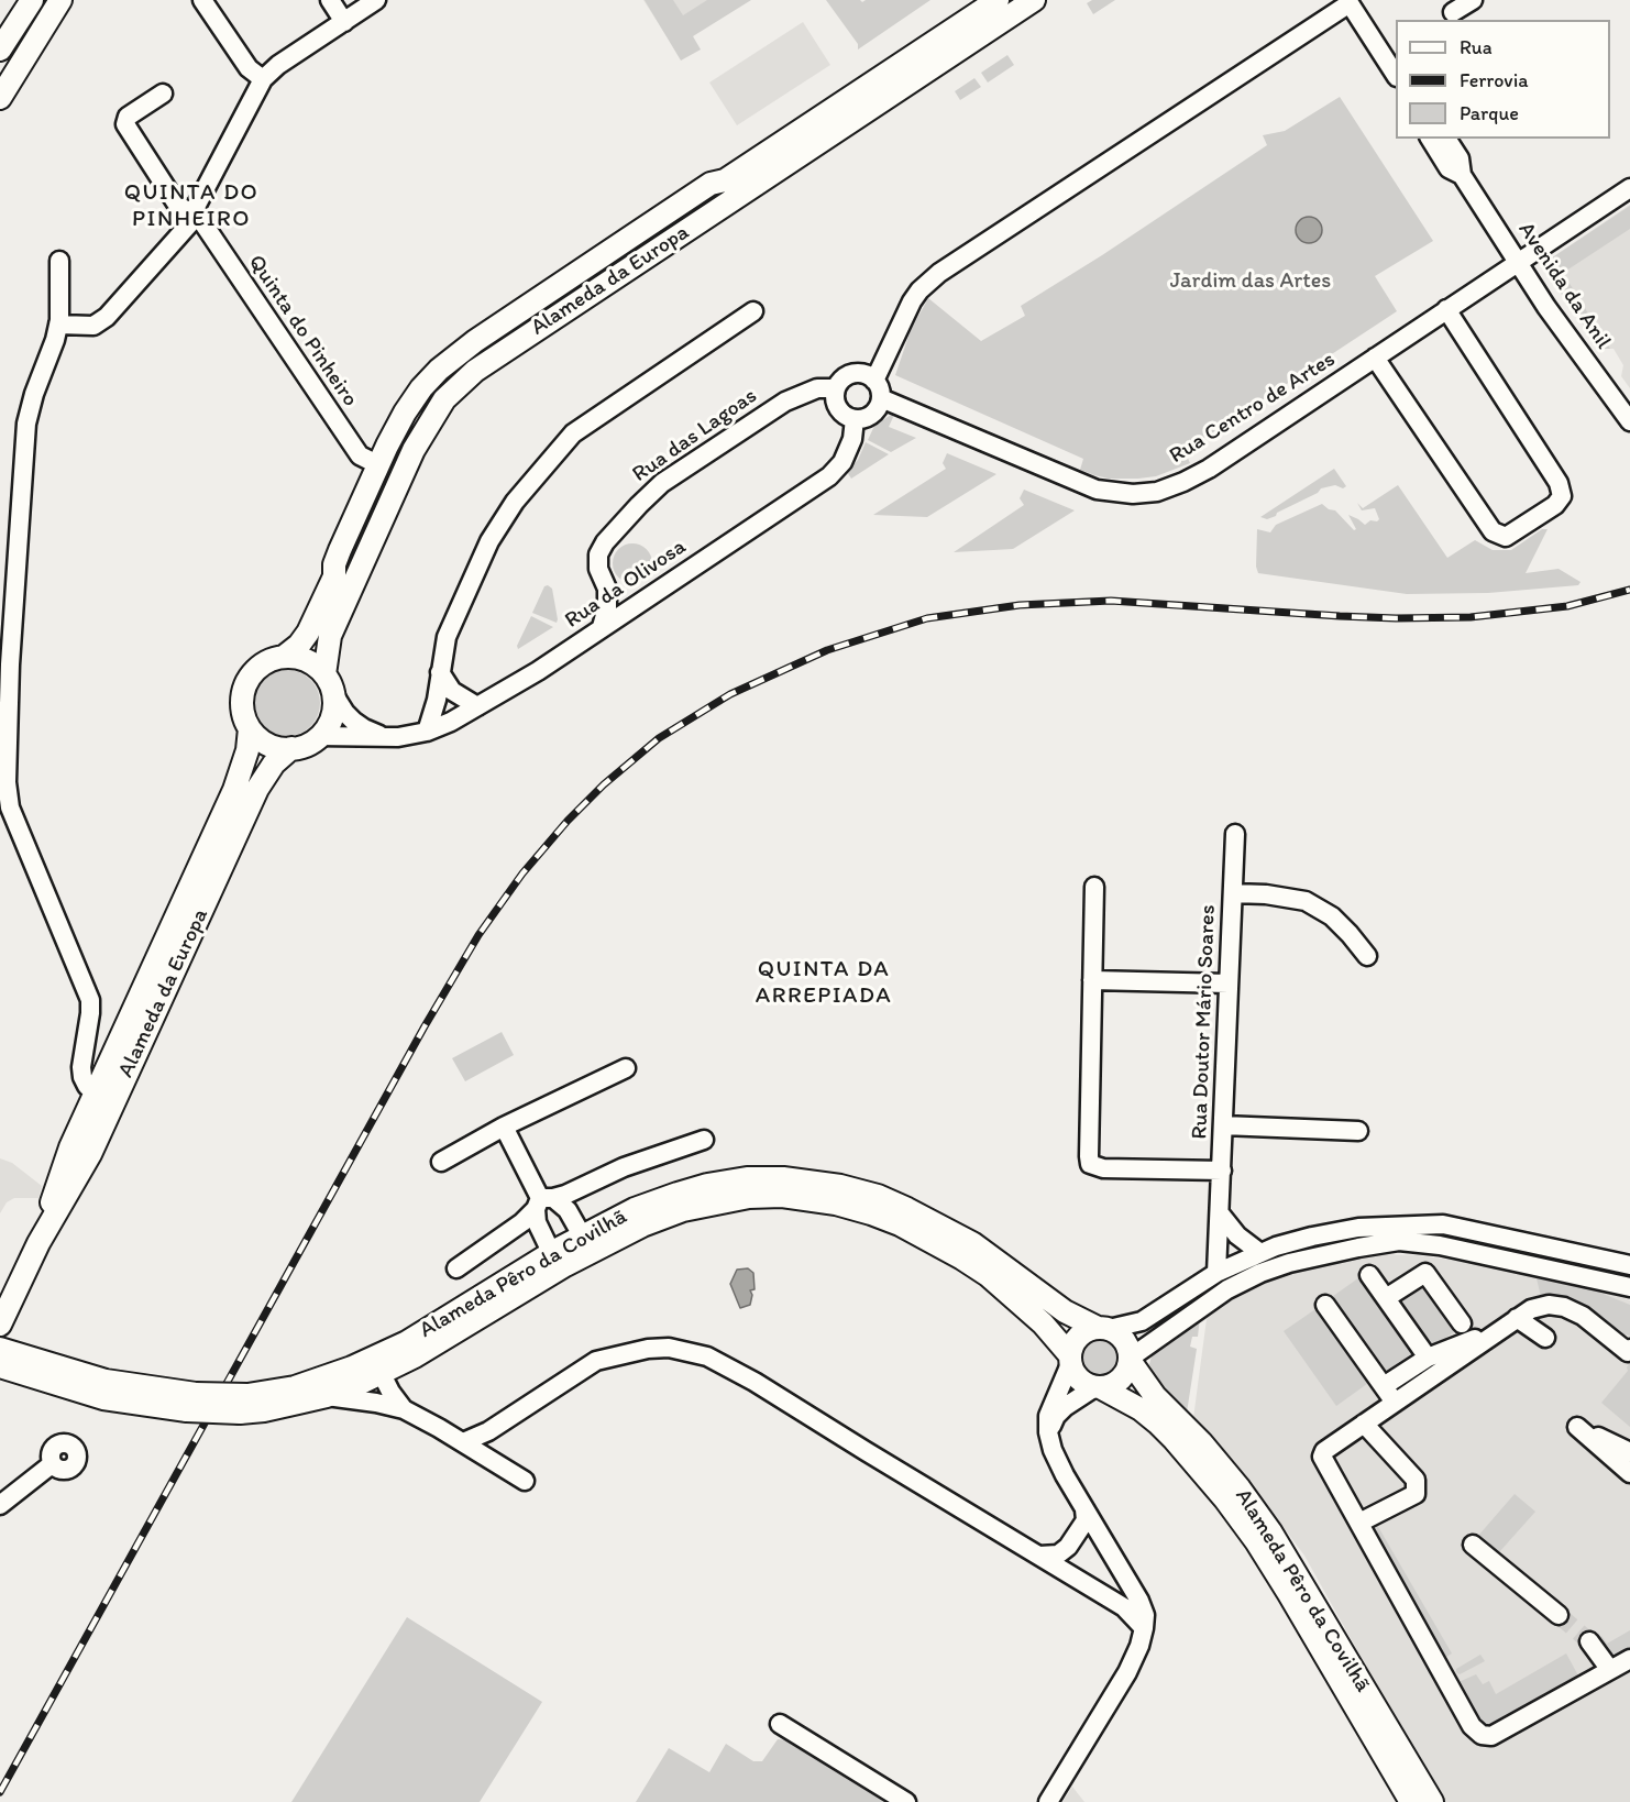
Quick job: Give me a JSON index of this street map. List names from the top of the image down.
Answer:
{
  "streets": {
    "main road": ["Alameda da Europa", "Alameda Pêro da Covilhã"],
    "street": [
      "Avenida da Anil",
      "Quinta do Pinheiro",
      "Rua Centro de Artes",
      "Rua das Lagoas",
      "Rua da Olivosa",
      "Rua Doutor Mário Soares"
    ]
  },
  "crossings": [
    ["Alameda da Europa", "Quinta do Pinheiro"],
    ["Alameda da Europa", "Rua da Olivosa"],
    ["Avenida da Anil", "Rua Centro de Artes"],
    ["Rua Centro de Artes", "Rua das Lagoas"],
    ["Rua Centro de Artes", "Rua da Olivosa"],
    ["Rua das Lagoas", "Rua da Olivosa"]
  ],
  "districts": ["QUINTA DO PINHEIRO", "QUINTA DA ARREPIADA"],
  "parks": ["Jardim das Artes"],
  "legend": ["Rua", "Ferrovia", "Parque"]
}
